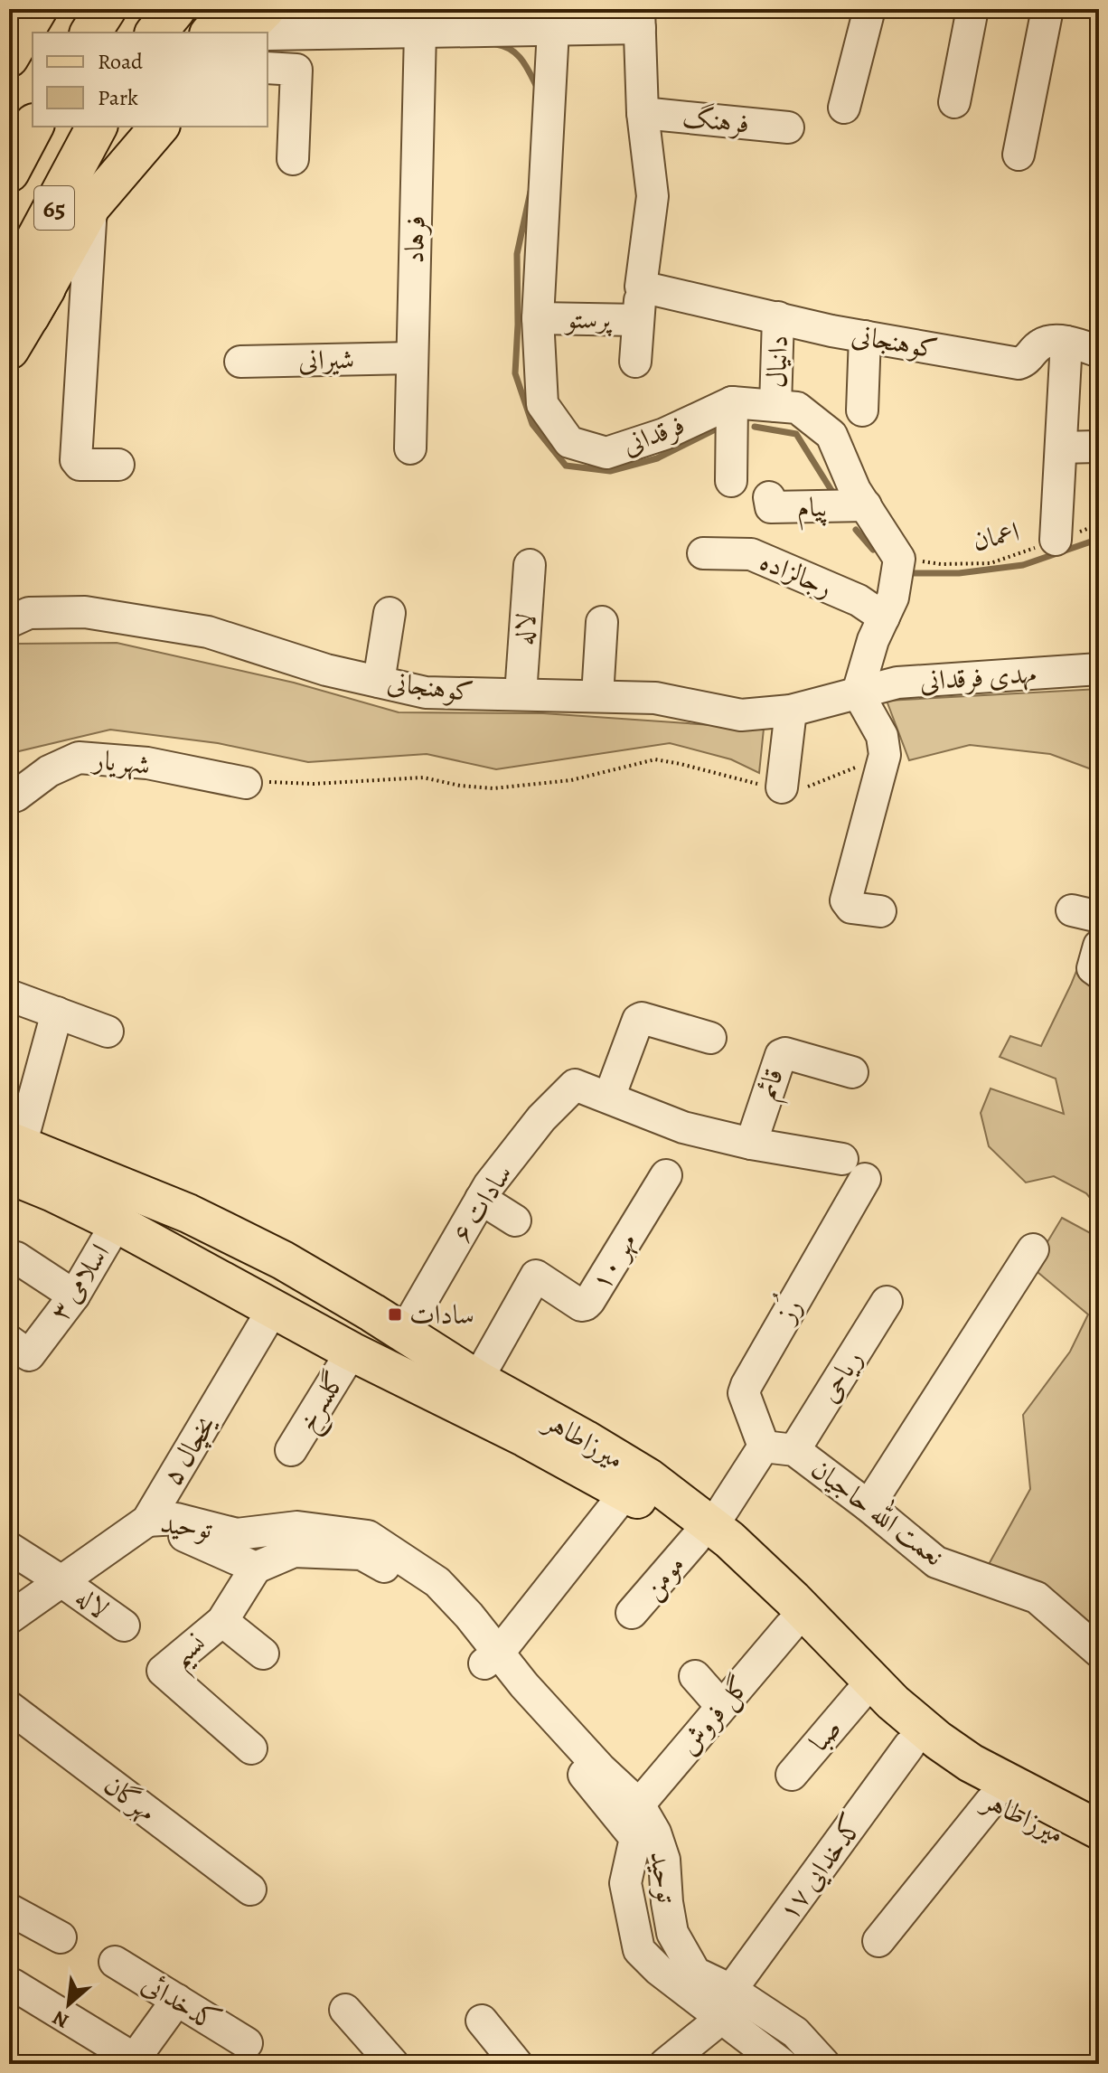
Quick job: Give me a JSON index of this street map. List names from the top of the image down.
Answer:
{
  "streets": {
    "highway": ["65"],
    "main road": ["میرزاطاهر"],
    "street": [
      "فرهنگ",
      "فرهاد",
      "پرستو",
      "کوهنجانی",
      "شیرانی",
      "دانیال",
      "فرقدانی",
      "پیام",
      "رجالزاده",
      "لاله",
      "مهدی فرقدانی",
      "شهریار",
      "قائم",
      "سادات ۶",
      "مهر ۱۰",
      "اسلامی ۳",
      "رُز",
      "ریاحی",
      "گلسرخ",
      "یخچال ۵",
      "نعمت الله حاجیان",
      "توحید",
      "مومن",
      "نسیم",
      "گل فروش",
      "صبا",
      "مهرگان",
      "کدخدایی ۱۷",
      "کدخدائی"
    ],
    "path": ["اعمان"]
  },
  "crossings": [
    ["فرهاد", "شیرانی"],
    ["پرستو", "فرقدانی"],
    ["کوهنجانی", "دانیال"],
    ["کوهنجانی", "لاله"],
    ["کوهنجانی", "مهدی فرقدانی"],
    ["دانیال", "فرقدانی"],
    ["فرقدانی", "پیام"],
    ["فرقدانی", "اعمان"],
    ["لاله", "یخچال ۵"],
    ["قائم", "رُز"],
    ["سادات ۶", "میرزاطاهر"],
    ["مهر ۱۰", "میرزاطاهر"],
    ["اسلامی ۳", "میرزاطاهر"],
    ["رُز", "نعمت الله حاجیان"],
    ["رُز", "مومن"],
    ["ریاحی", "نعمت الله حاجیان"],
    ["گلسرخ", "میرزاطاهر"],
    ["میرزاطاهر", "یخچال ۵"],
    ["میرزاطاهر", "مومن"],
    ["میرزاطاهر", "گل فروش"],
    ["میرزاطاهر", "صبا"],
    ["میرزاطاهر", "کدخدایی ۱۷"],
    ["یخچال ۵", "توحید"],
    ["نعمت الله حاجیان", "مومن"],
    ["توحید", "نسیم"],
    ["توحید", "گل فروش"],
    ["توحید", "کدخدایی ۱۷"]
  ],
  "places": {
    "transit": ["سادات"]
  },
  "legend": ["Road", "Park"],
  "north": "bottom left"
}
